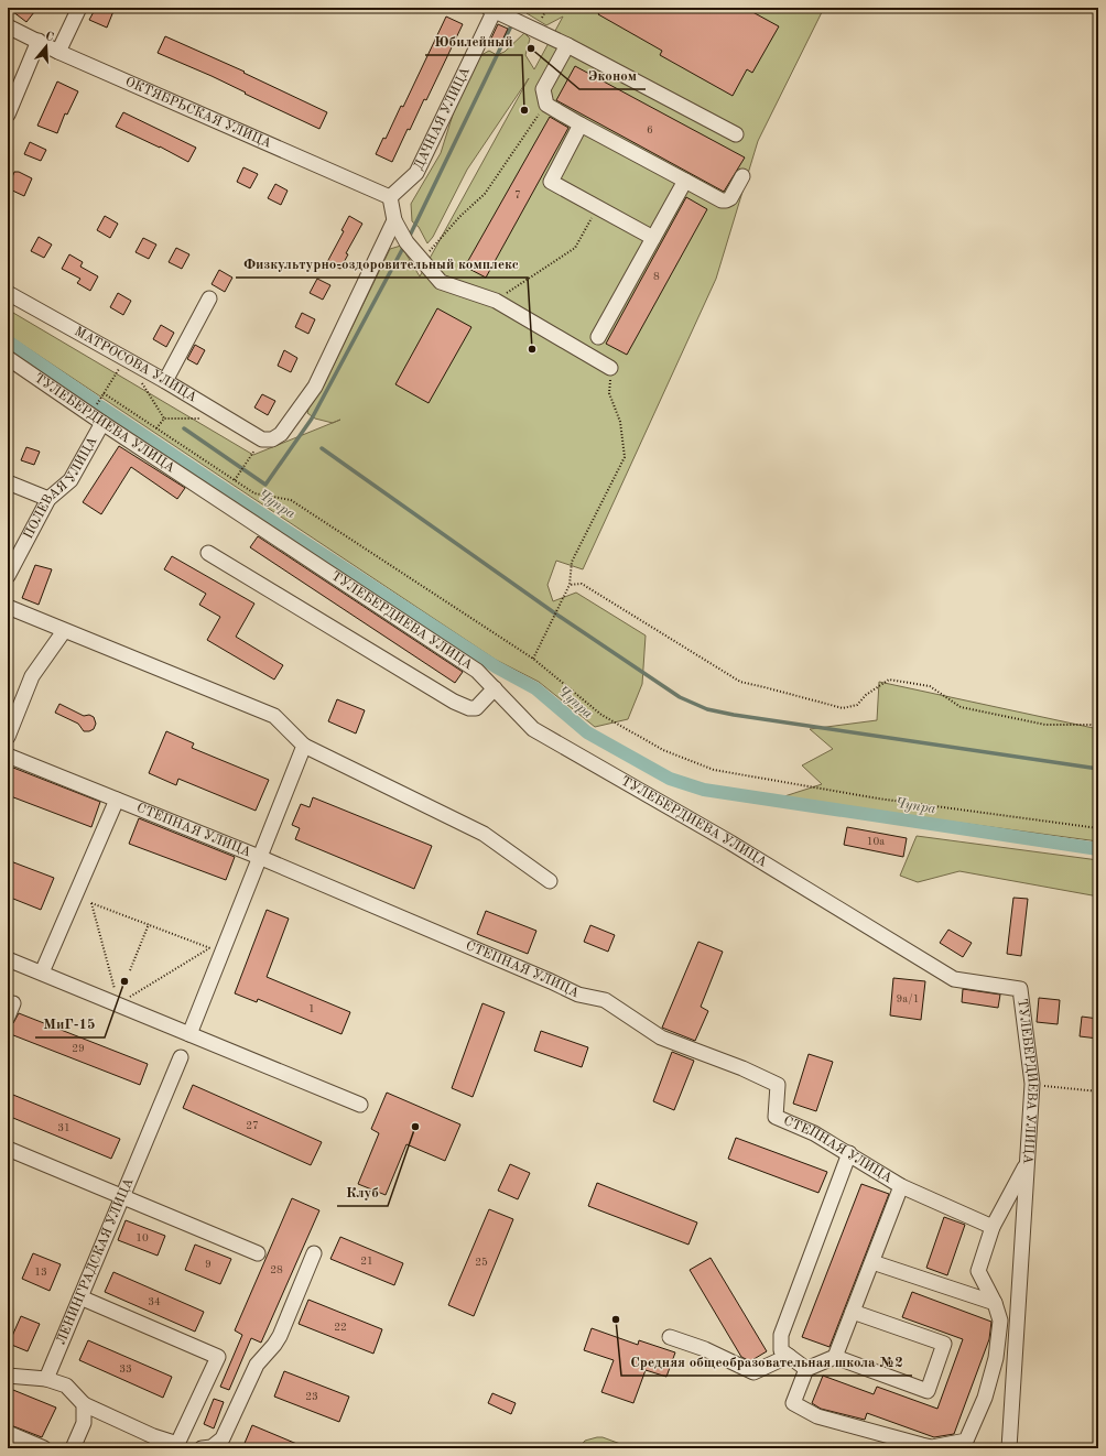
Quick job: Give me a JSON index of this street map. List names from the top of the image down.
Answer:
{
  "streets": {
    "street": [
      "ОКТЯБРЬСКАЯ УЛИЦА",
      "ДАЧНАЯ УЛИЦА",
      "МАТРОСОВА УЛИЦА",
      "ТУЛЕБЕРДИЕВА УЛИЦА",
      "ПОЛЕВАЯ УЛИЦА",
      "СТЕПНАЯ УЛИЦА",
      "ЛЕНИНГРАДСКАЯ УЛИЦА"
    ]
  },
  "crossings": [
    ["ОКТЯБРЬСКАЯ УЛИЦА", "ДАЧНАЯ УЛИЦА"],
    ["ТУЛЕБЕРДИЕВА УЛИЦА", "ПОЛЕВАЯ УЛИЦА"]
  ],
  "water": ["Чупра"],
  "places": [
    "Эконом",
    "Юбилейный",
    "Физкультурно-оздоровительный комплекс",
    "МиГ-15",
    "Клуб",
    "Средняя общеобразовательная школа №2"
  ],
  "house_numbers": [
    "6",
    "7",
    "8",
    "10а",
    "9а/1",
    "1",
    "29",
    "27",
    "31",
    "10",
    "21",
    "25",
    "9",
    "28",
    "13",
    "34",
    "22",
    "33",
    "23"
  ],
  "north": "top"
}
